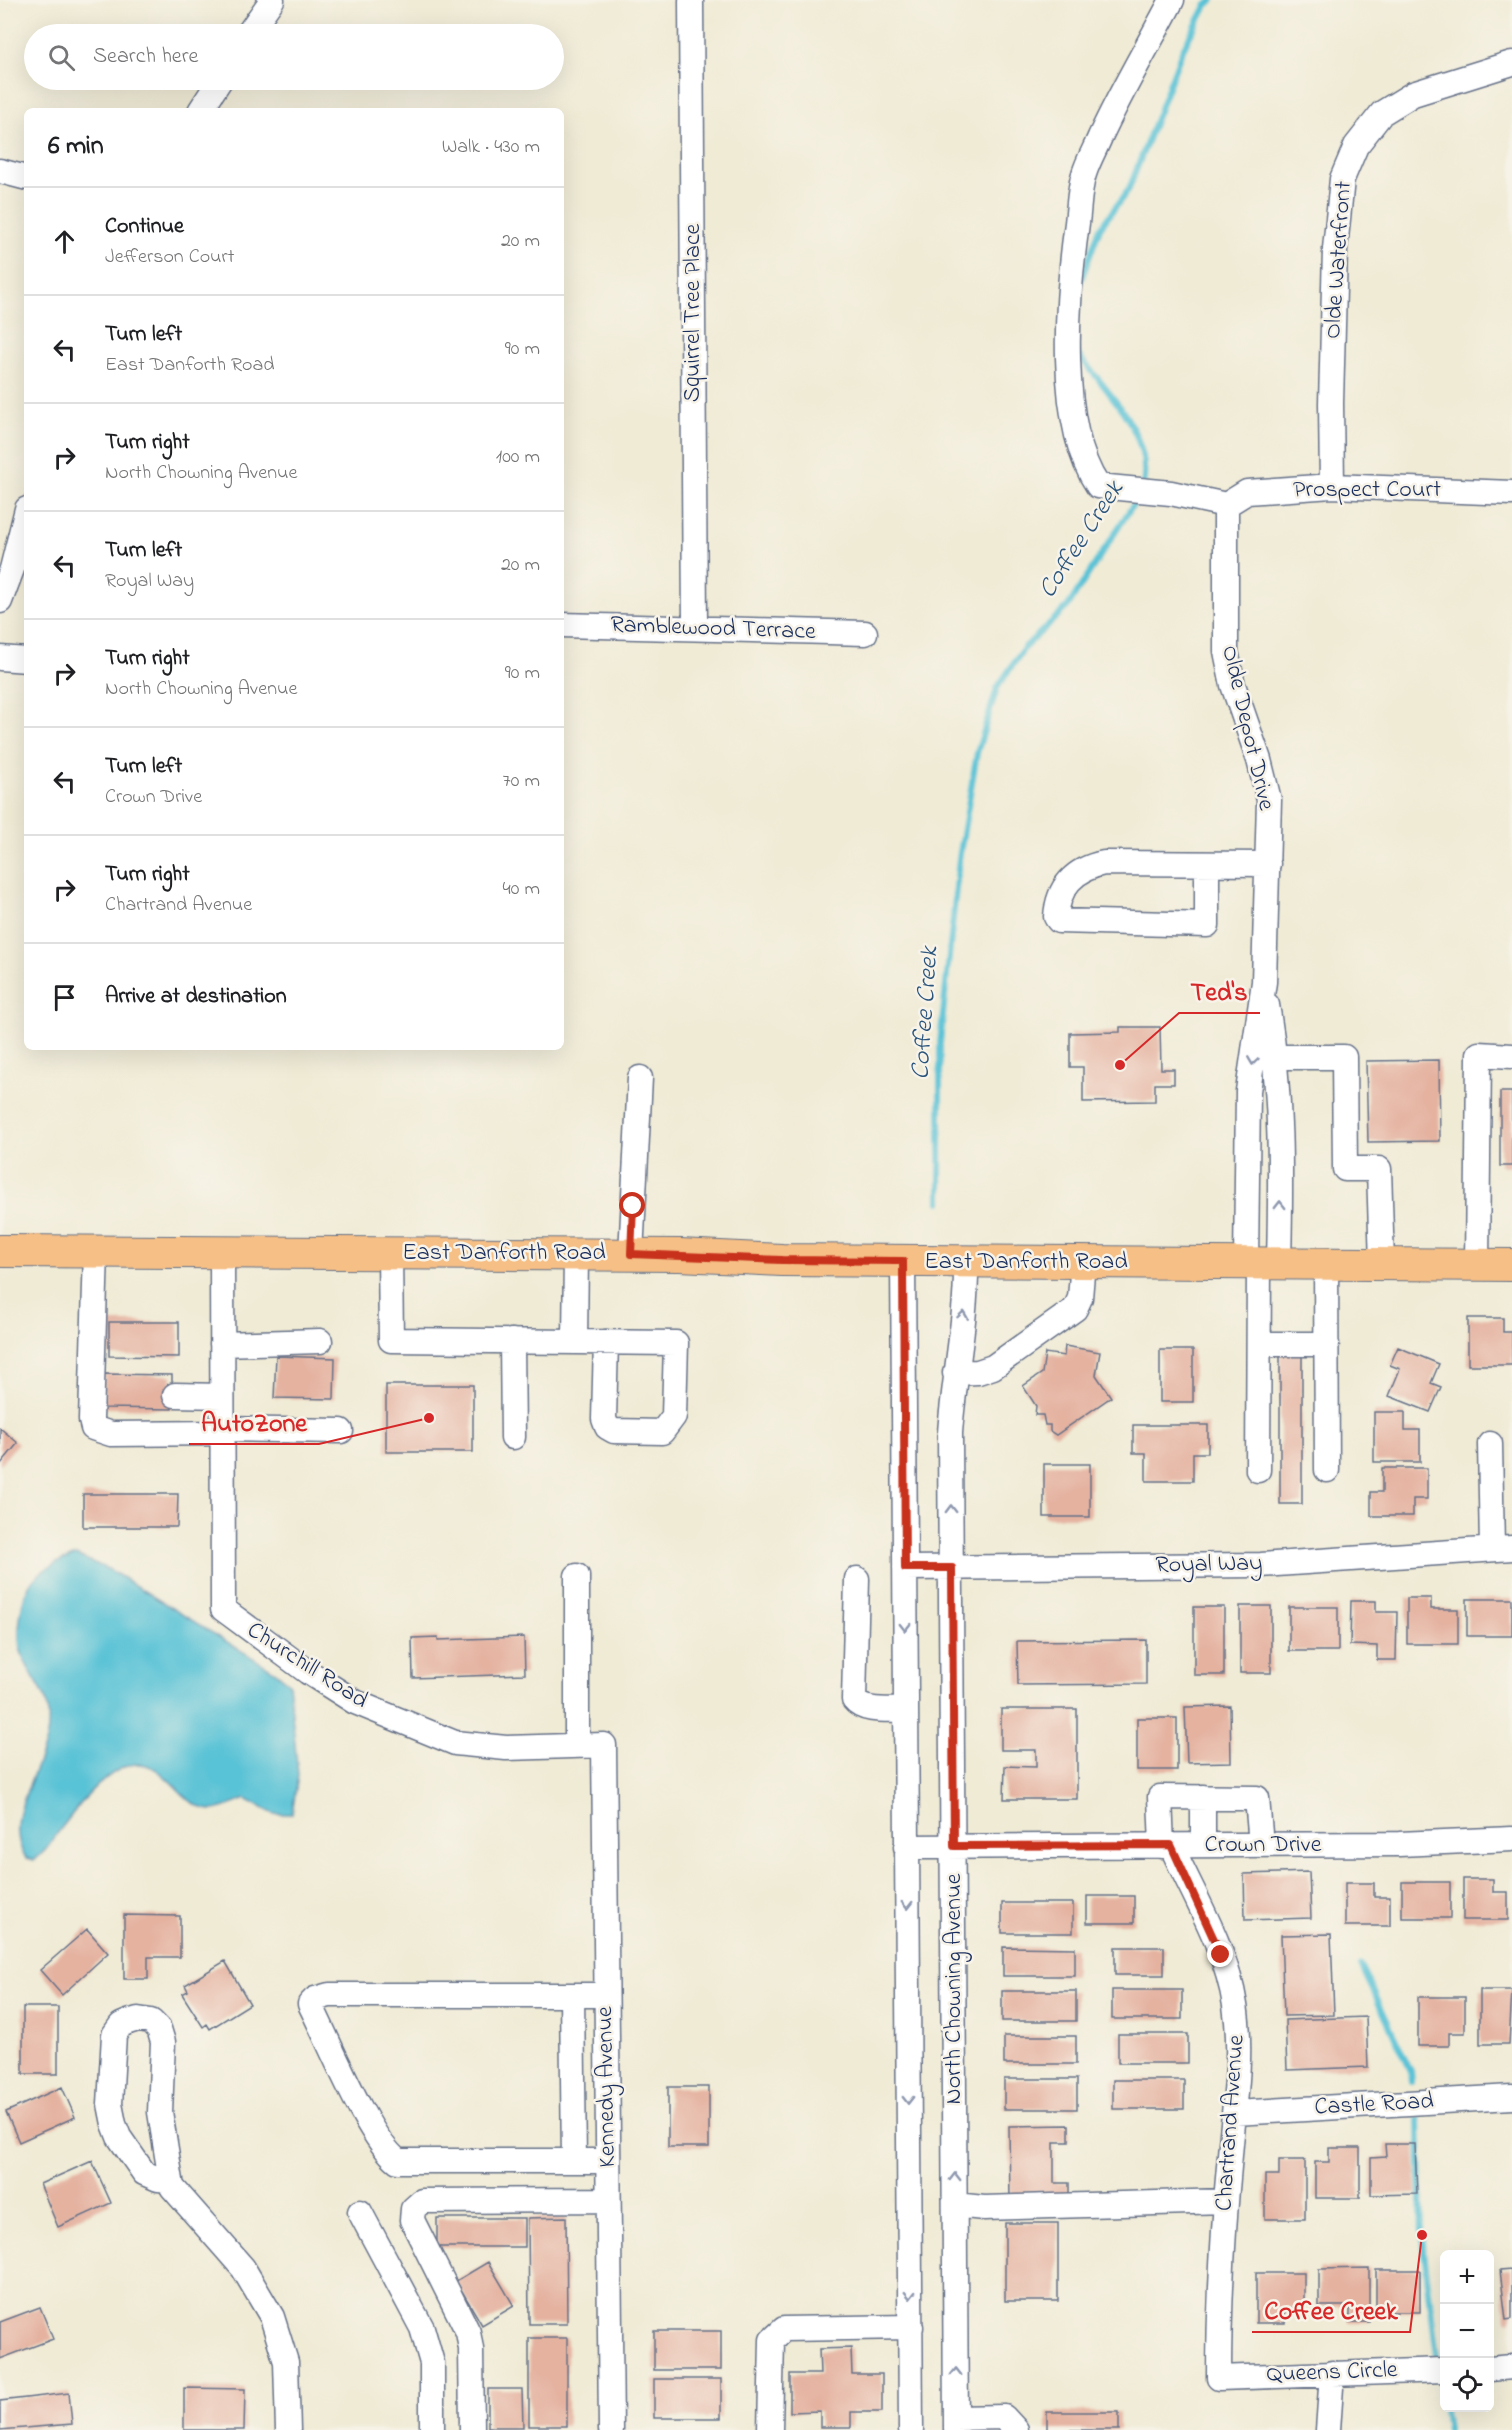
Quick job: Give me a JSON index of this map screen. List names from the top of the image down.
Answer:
{
  "streets": {
    "main road": ["East Danforth Road"],
    "street": [
      "Olde Waterfront",
      "Squirrel Tree Place",
      "Prospect Court",
      "Ramblewood Terrace",
      "Olde Depot Drive",
      "Royal Way",
      "Churchill Road",
      "Crown Drive",
      "North Chowning Avenue",
      "Kennedy Avenue",
      "Castle Road",
      "Chartrand Avenue",
      "Queens Circle"
    ]
  },
  "crossings": [
    ["Olde Waterfront", "Prospect Court"],
    ["Squirrel Tree Place", "Ramblewood Terrace"],
    ["Prospect Court", "Olde Depot Drive"],
    ["Olde Depot Drive", "East Danforth Road"],
    ["East Danforth Road", "North Chowning Avenue"],
    ["Royal Way", "North Chowning Avenue"],
    ["Churchill Road", "Kennedy Avenue"],
    ["Crown Drive", "North Chowning Avenue"],
    ["Crown Drive", "Chartrand Avenue"],
    ["Castle Road", "Chartrand Avenue"],
    ["Chartrand Avenue", "Queens Circle"]
  ],
  "water": ["Coffee Creek"],
  "places": ["Ted's", "AutoZone", "Coffee Creek"],
  "page": {
    "search": "Search here",
    "heading": ["6 min", "Walk · 430 m"],
    "list": [
      ["Continue", "Jefferson Court", "20 m"],
      ["Turn left", "East Danforth Road", "90 m"],
      ["Turn right", "North Chowning Avenue", "100 m"],
      ["Turn left", "Royal Way", "20 m"],
      ["Turn right", "North Chowning Avenue", "90 m"],
      ["Turn left", "Crown Drive", "70 m"],
      ["Turn right", "Chartrand Avenue", "40 m"],
      "Arrive at destination"
    ],
    "map_buttons": ["+", "−"]
  }
}
